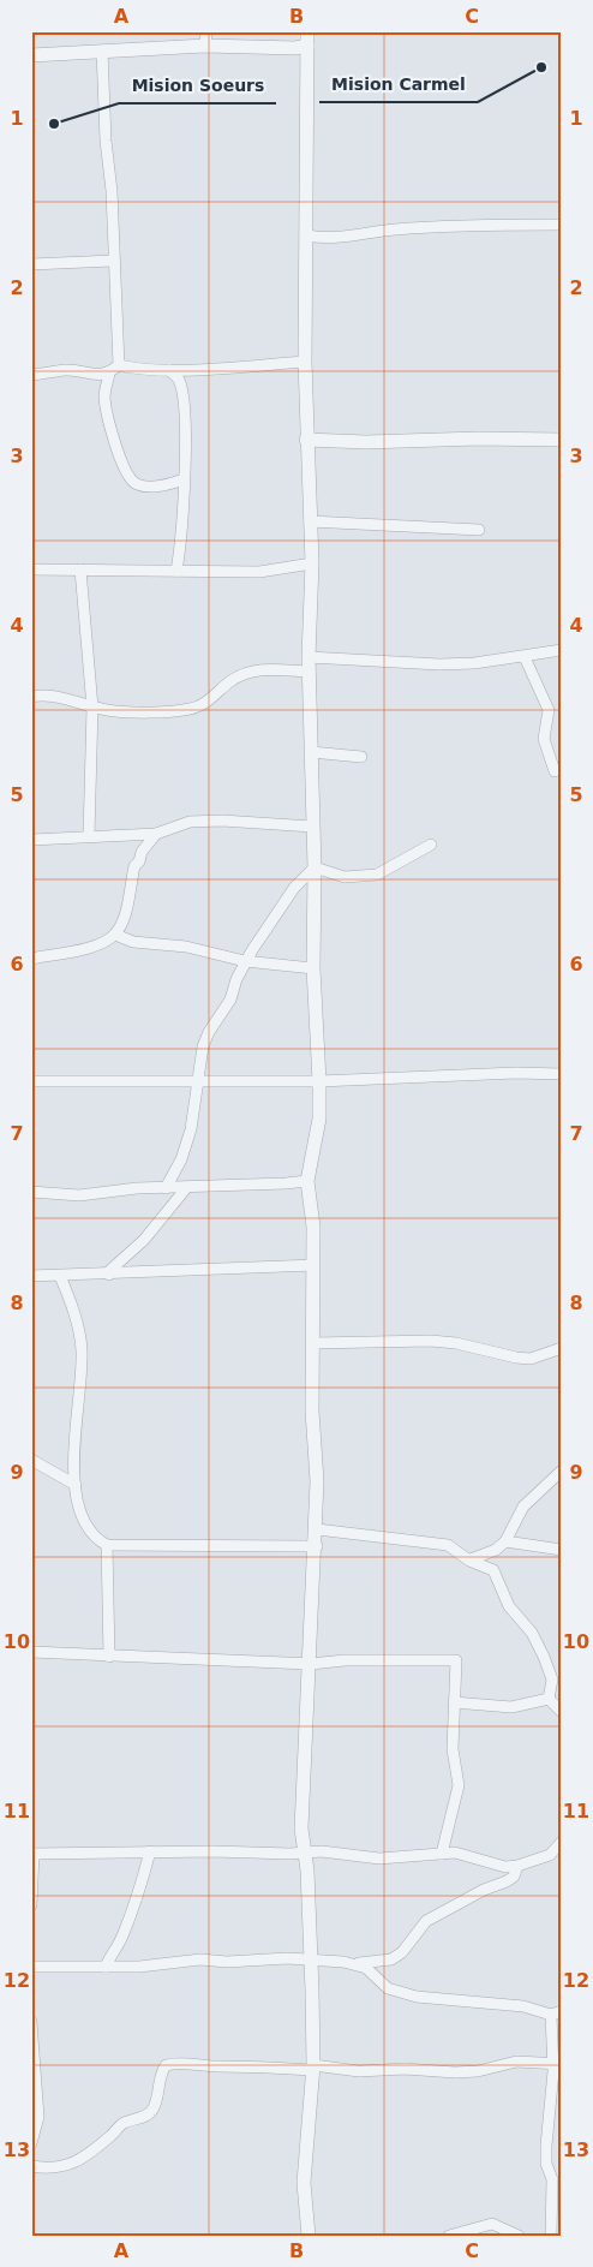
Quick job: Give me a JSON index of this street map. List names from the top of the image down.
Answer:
{
  "places": ["Mision Carmel", "Mision Soeurs"],
  "grid": {
    "columns": ["A", "B", "C"],
    "rows": [
      "1",
      "2",
      "3",
      "4",
      "5",
      "6",
      "7",
      "8",
      "9",
      "10",
      "11",
      "12",
      "13"
    ]
  }
}
